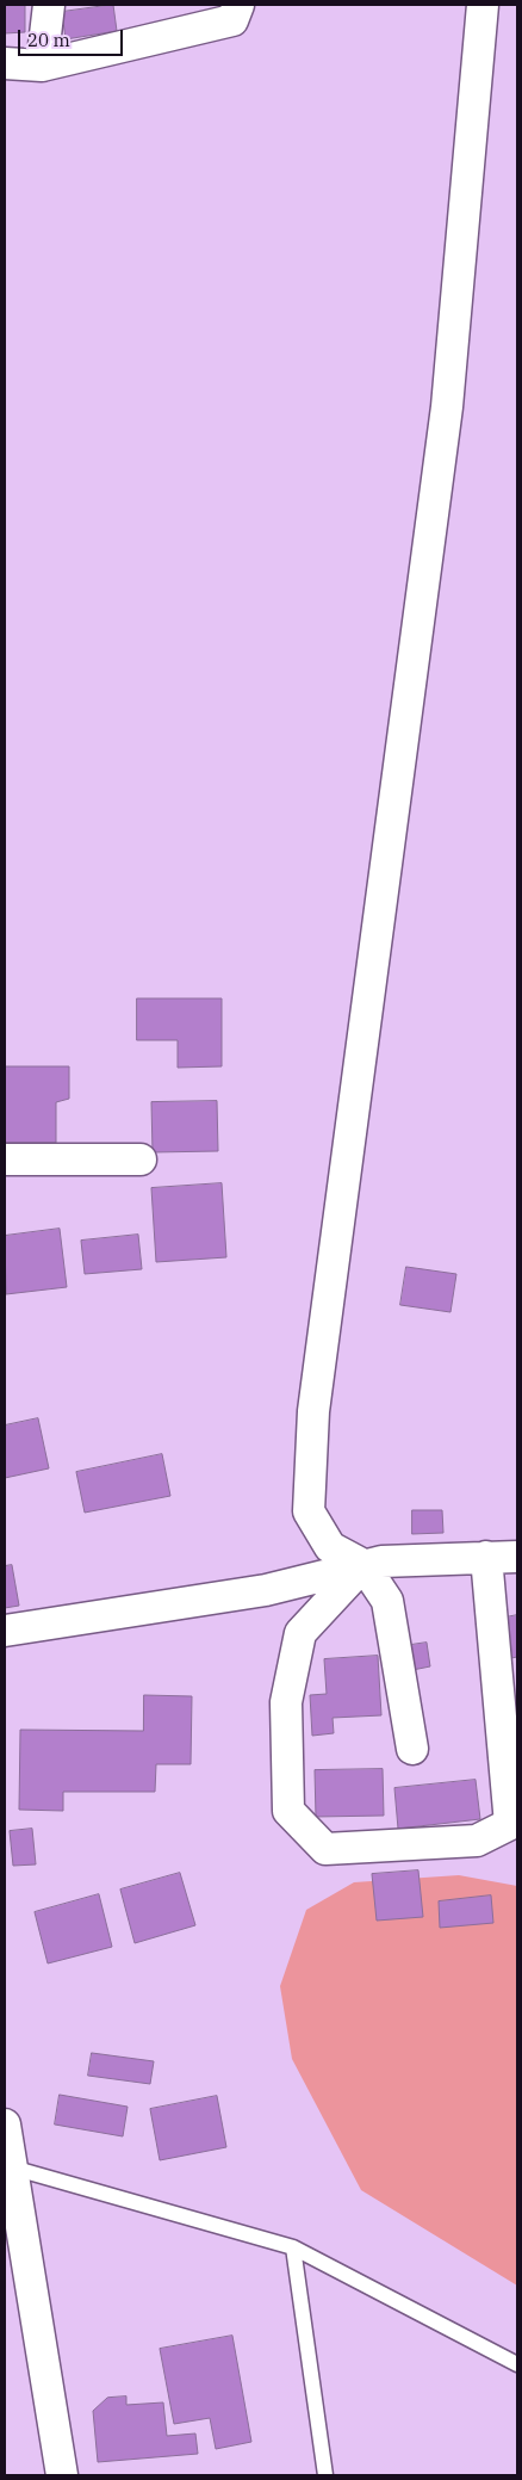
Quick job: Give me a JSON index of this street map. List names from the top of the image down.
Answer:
{
  "scale_bar": "20 m"
}
